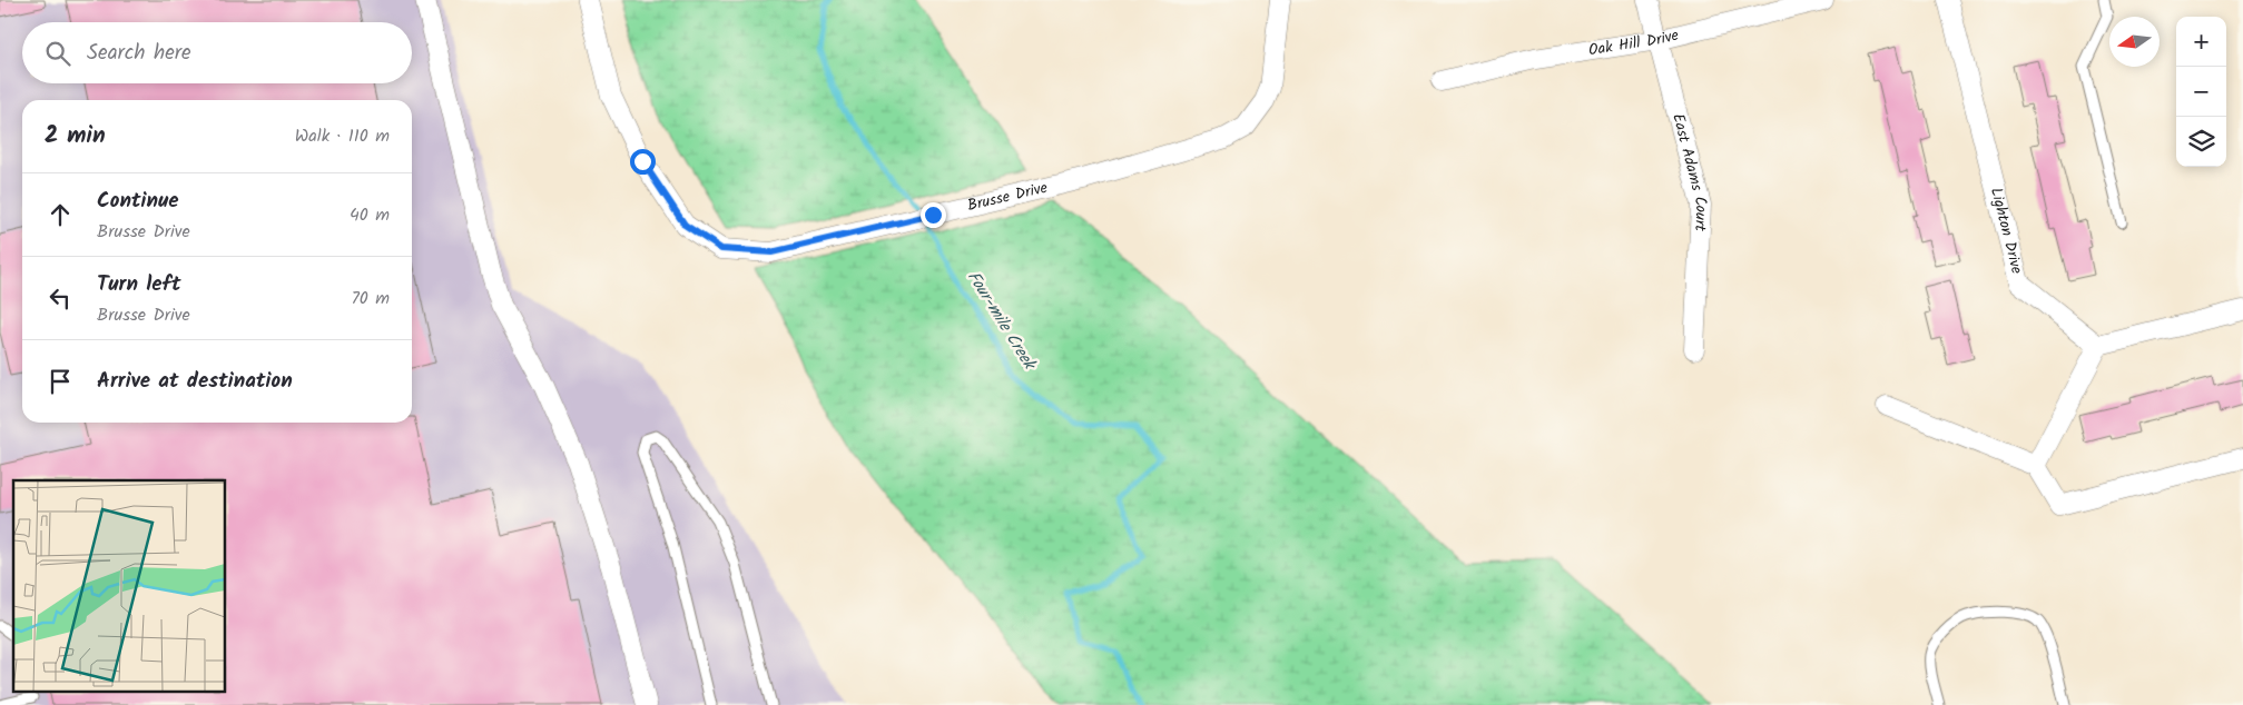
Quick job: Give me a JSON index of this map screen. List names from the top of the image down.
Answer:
{
  "streets": {
    "street": [
      "Oak Hill Drive",
      "East Adams Court",
      "Brusse Drive",
      "Lighton Drive"
    ]
  },
  "crossings": [
    ["Oak Hill Drive", "East Adams Court"]
  ],
  "water": ["Four-mile Creek"],
  "north": "left",
  "page": {
    "map_buttons": ["+", "−"],
    "search": "Search here",
    "heading": ["2 min", "Walk · 110 m"],
    "list": [
      ["Continue", "Brusse Drive", "40 m"],
      ["Turn left", "Brusse Drive", "70 m"],
      "Arrive at destination"
    ]
  }
}
